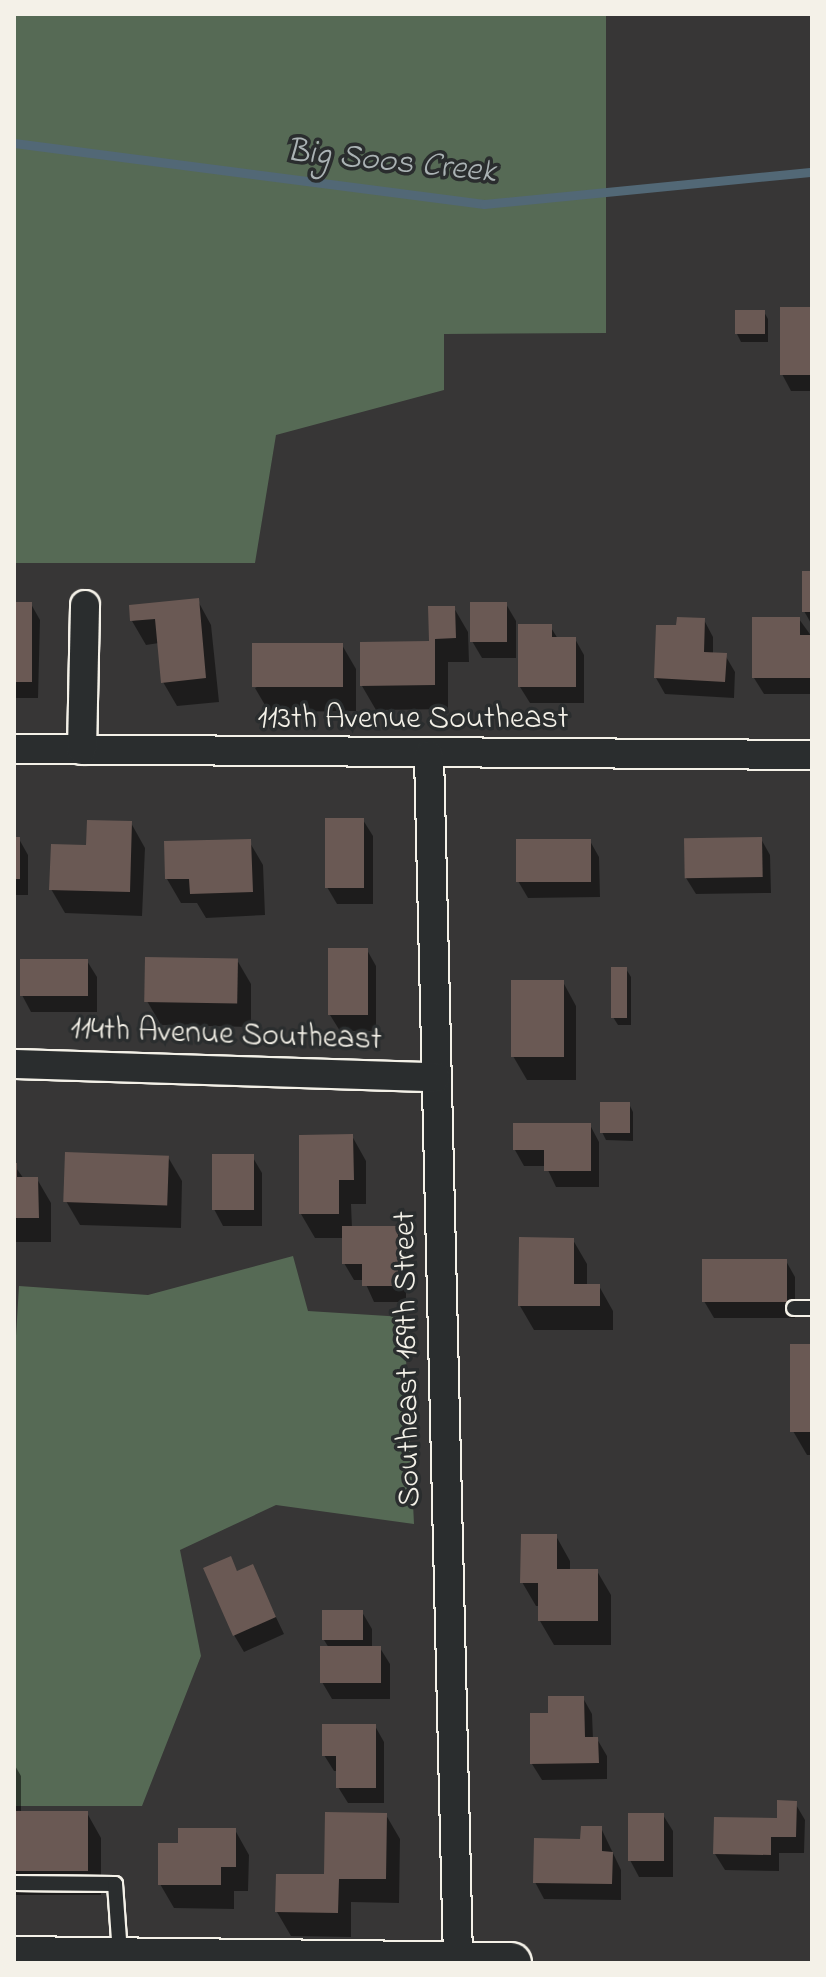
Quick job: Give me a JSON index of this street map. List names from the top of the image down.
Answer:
{
  "streets": {
    "street": ["113th Avenue Southeast", "114th Avenue Southeast", "Southeast 169th Street"]
  },
  "crossings": [
    ["113th Avenue Southeast", "Southeast 169th Street"],
    ["114th Avenue Southeast", "Southeast 169th Street"]
  ],
  "water": ["Big Soos Creek"]
}
